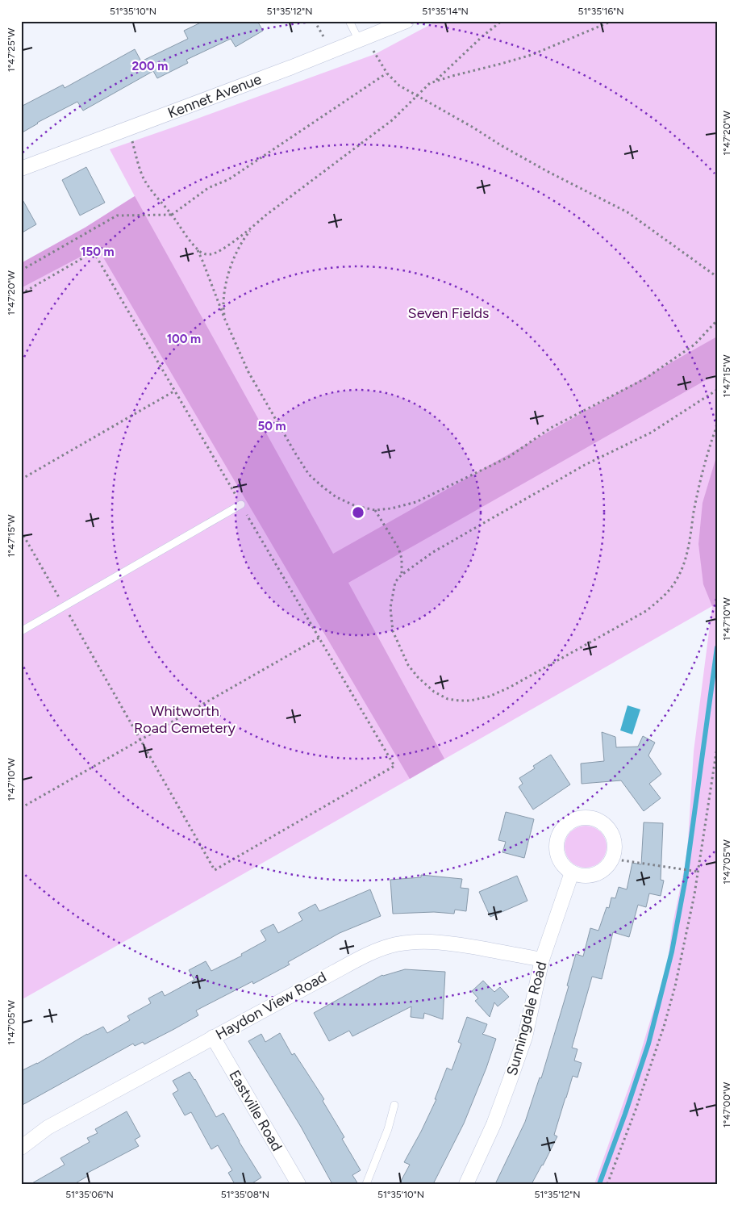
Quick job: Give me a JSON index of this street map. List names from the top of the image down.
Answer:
{
  "streets": {
    "street": [
      "Kennet Avenue",
      "Haydon View Road",
      "Sunningdale Road",
      "Eastville Road"
    ]
  },
  "crossings": [
    ["Haydon View Road", "Sunningdale Road"],
    ["Haydon View Road", "Eastville Road"]
  ],
  "parks": ["Seven Fields", "Whitworth Road Cemetery"],
  "coordinates": [
    "51°35'10\"N",
    "51°35'12\"N",
    "51°35'14\"N",
    "51°35'16\"N",
    "1°47'25\"W",
    "1°47'20\"W",
    "1°47'15\"W",
    "1°47'10\"W",
    "1°47'05\"W",
    "1°47'00\"W",
    "51°35'06\"N",
    "51°35'08\"N"
  ],
  "rings": [
    "200 m",
    "150 m",
    "100 m",
    "50 m"
  ]
}
